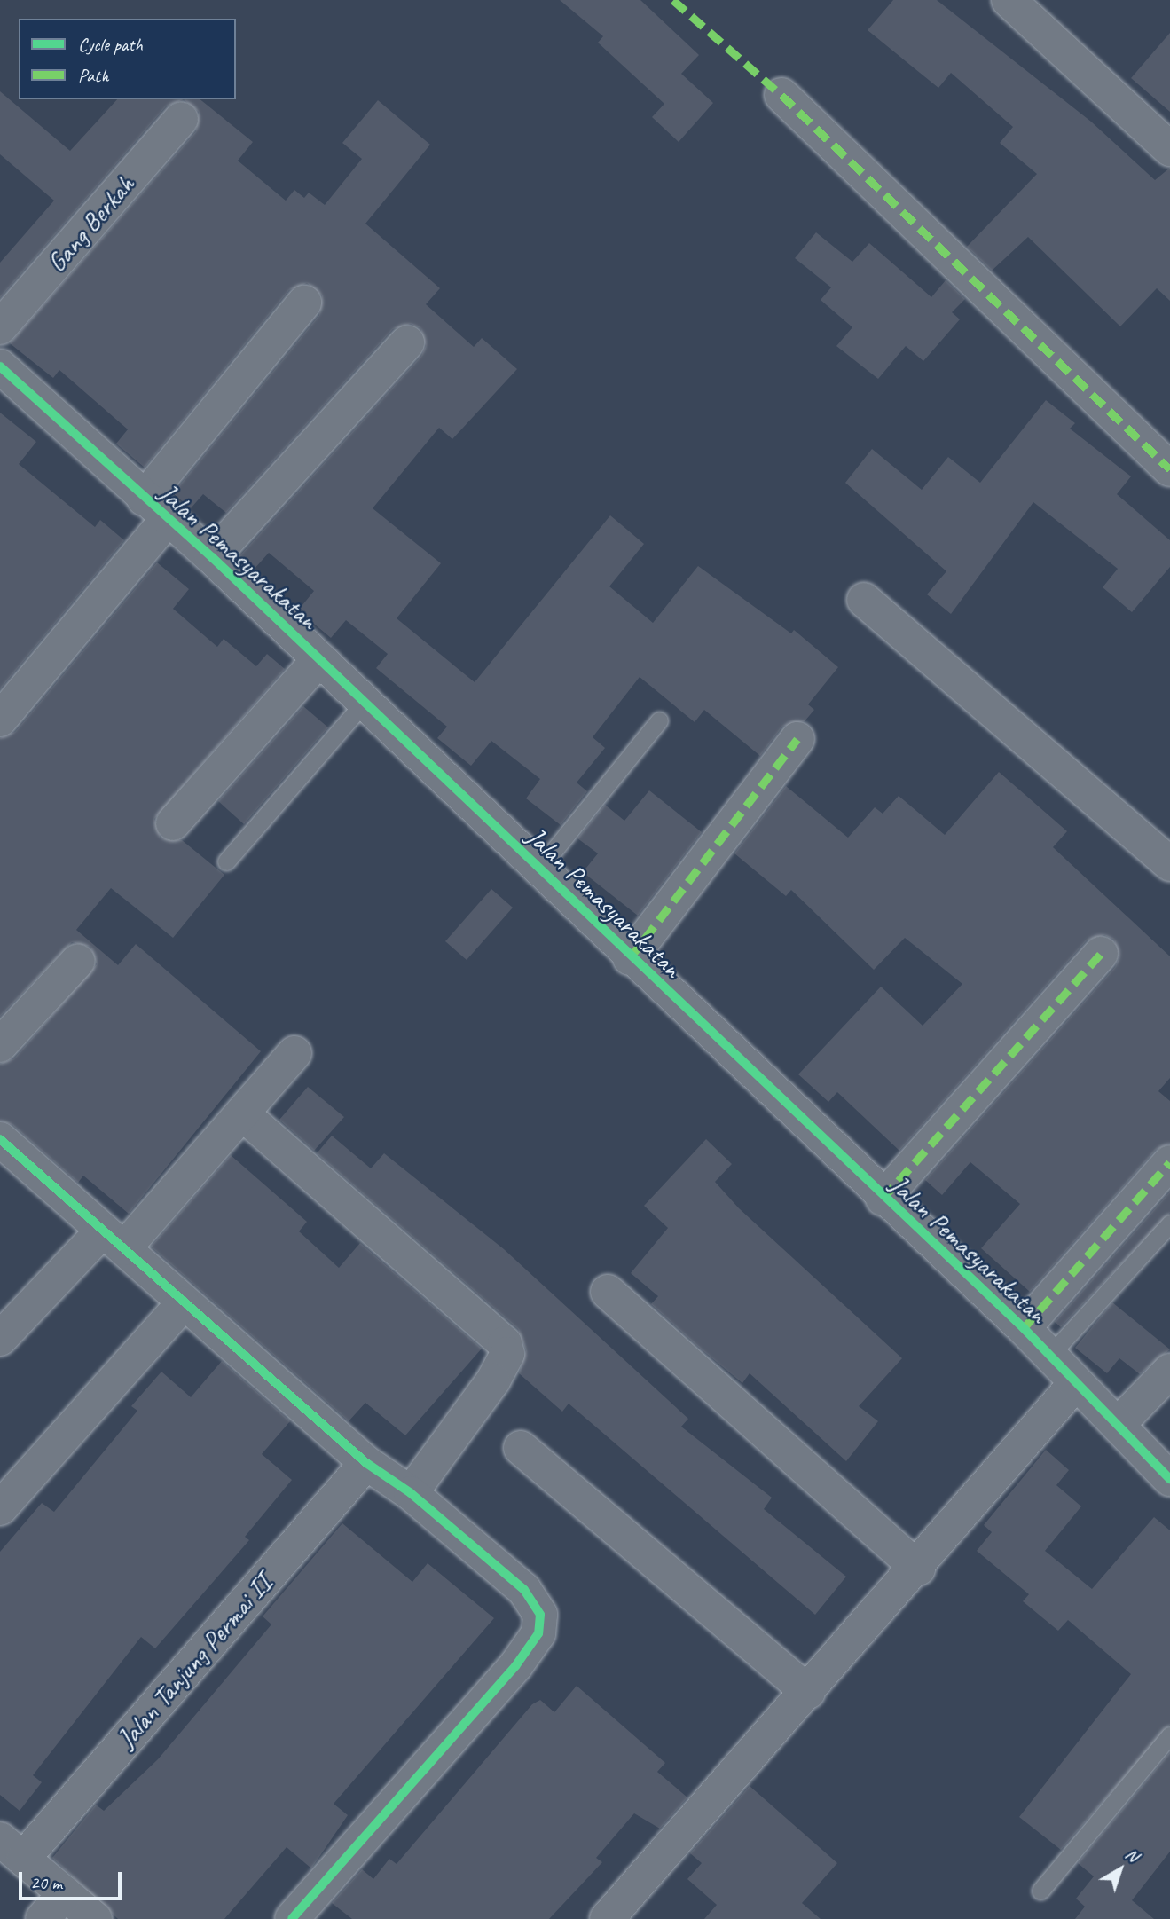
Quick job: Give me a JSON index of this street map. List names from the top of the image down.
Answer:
{
  "streets": {
    "street": ["Gang Berkah", "Jalan Pemasyarakatan", "Jalan Tanjung Permai II"]
  },
  "legend": ["Cycle path", "Path"],
  "scale_bar": "20 m",
  "north": "top right"
}
